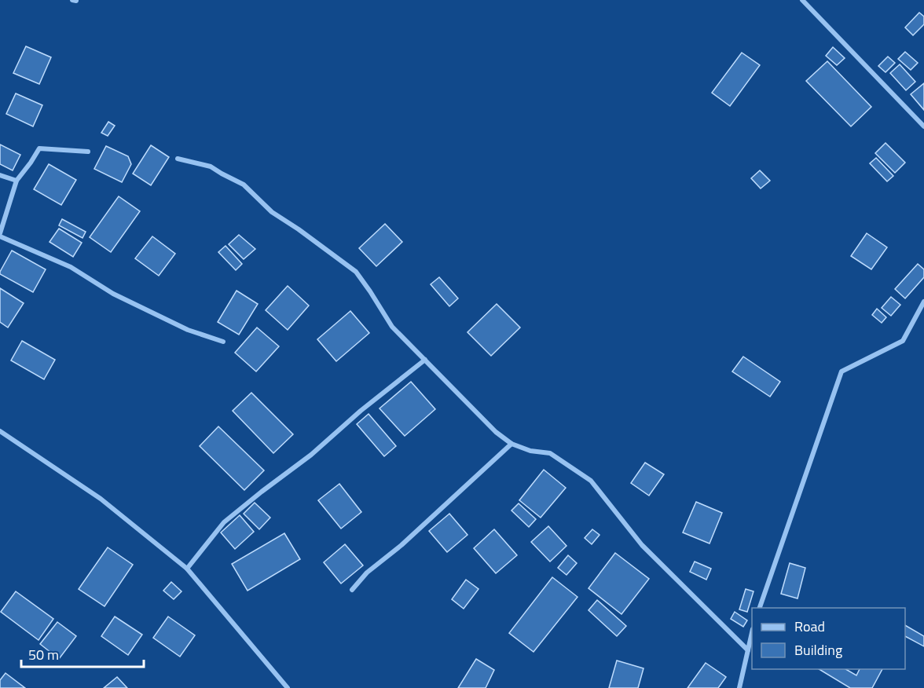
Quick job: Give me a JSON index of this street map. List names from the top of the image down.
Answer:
{
  "legend": ["Road", "Building"],
  "scale_bar": "50 m"
}
